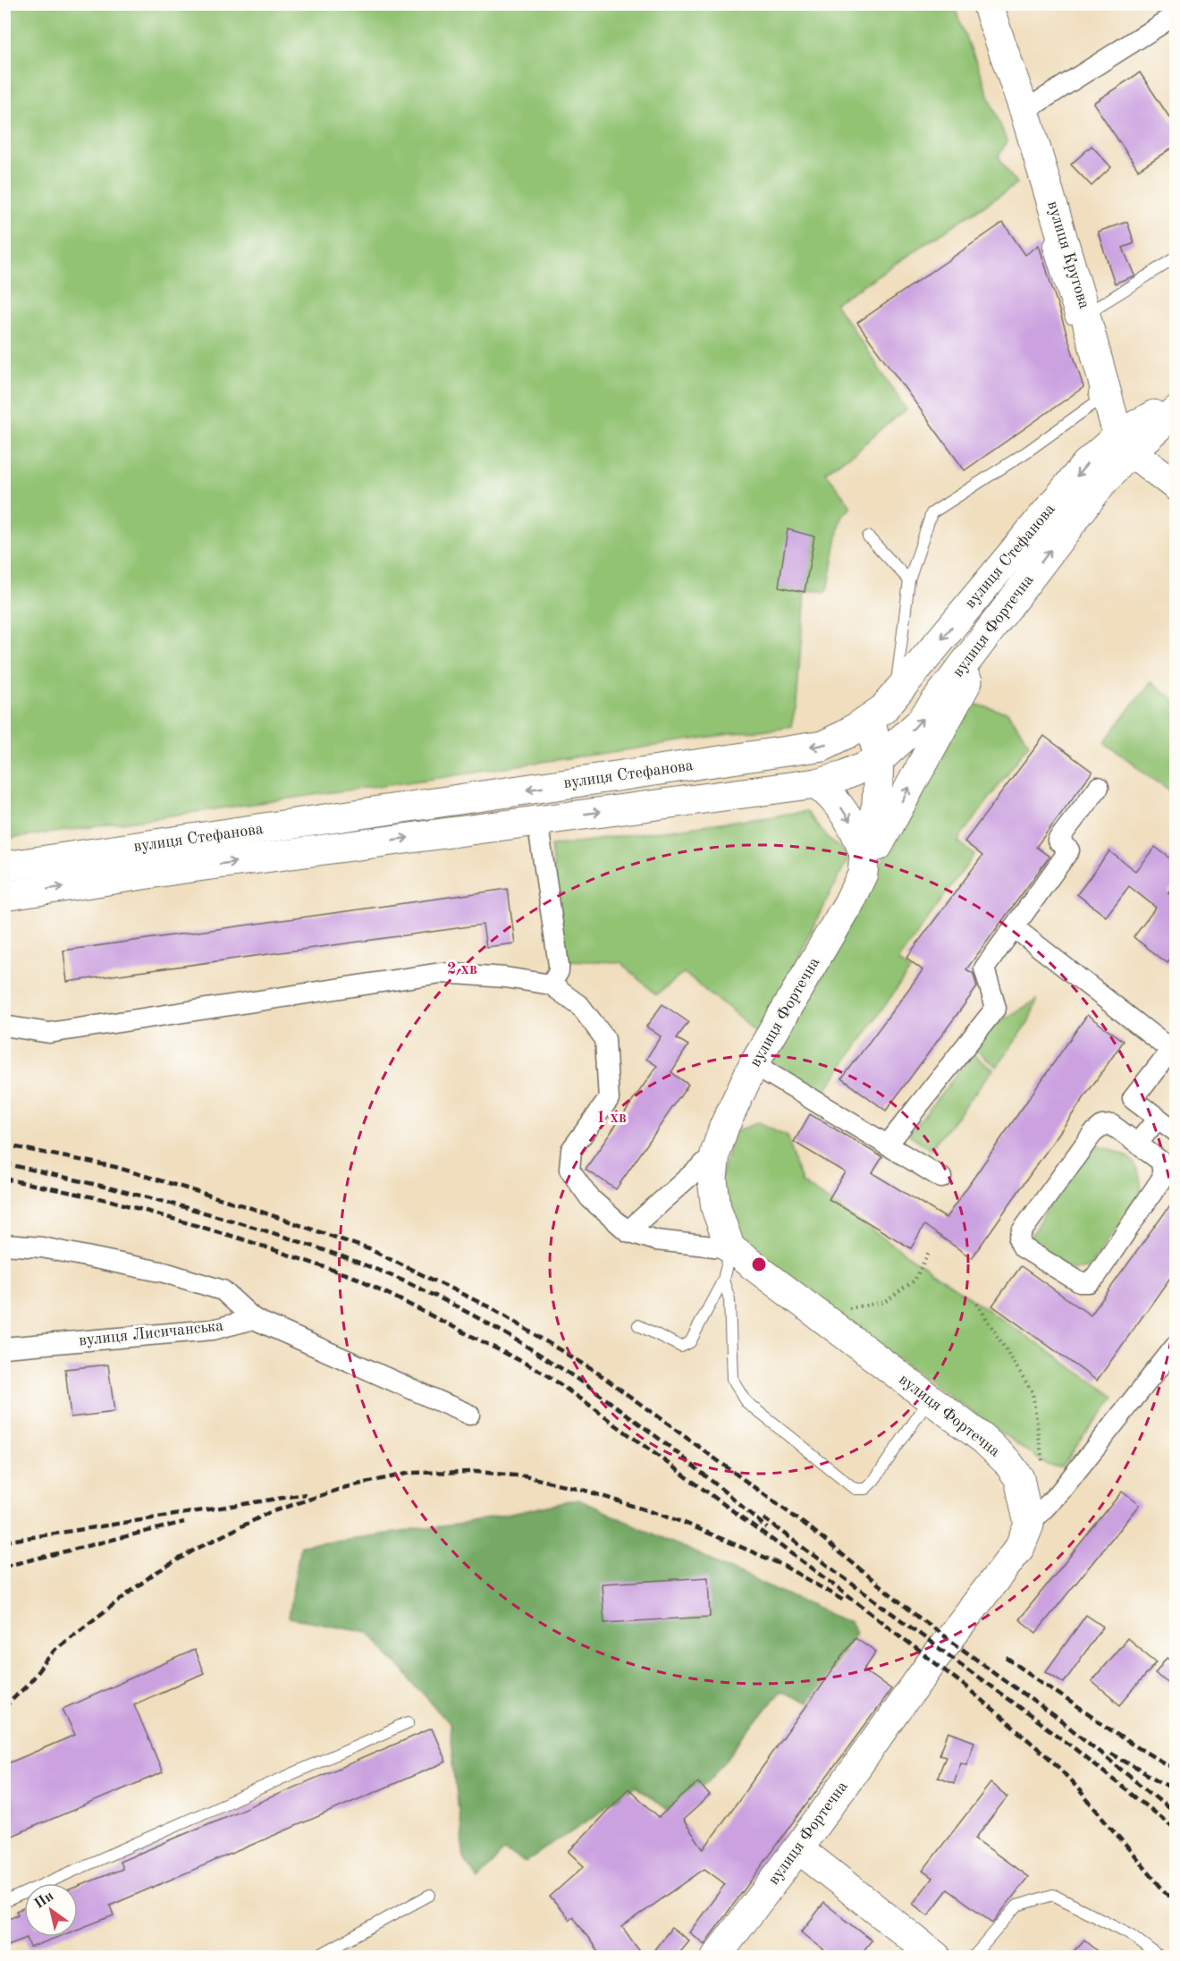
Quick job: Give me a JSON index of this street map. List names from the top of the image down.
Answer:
{
  "streets": {
    "main road": ["вулиця Кругова", "вулиця Стефанова", "вулиця Фортечна"],
    "street": ["вулиця Лисичанська"]
  },
  "crossings": [
    ["вулиця Кругова", "вулиця Стефанова"],
    ["вулиця Кругова", "вулиця Фортечна"],
    ["вулиця Стефанова", "вулиця Фортечна"]
  ],
  "north": "top left",
  "rings": ["2 хв", "1 хв"]
}
